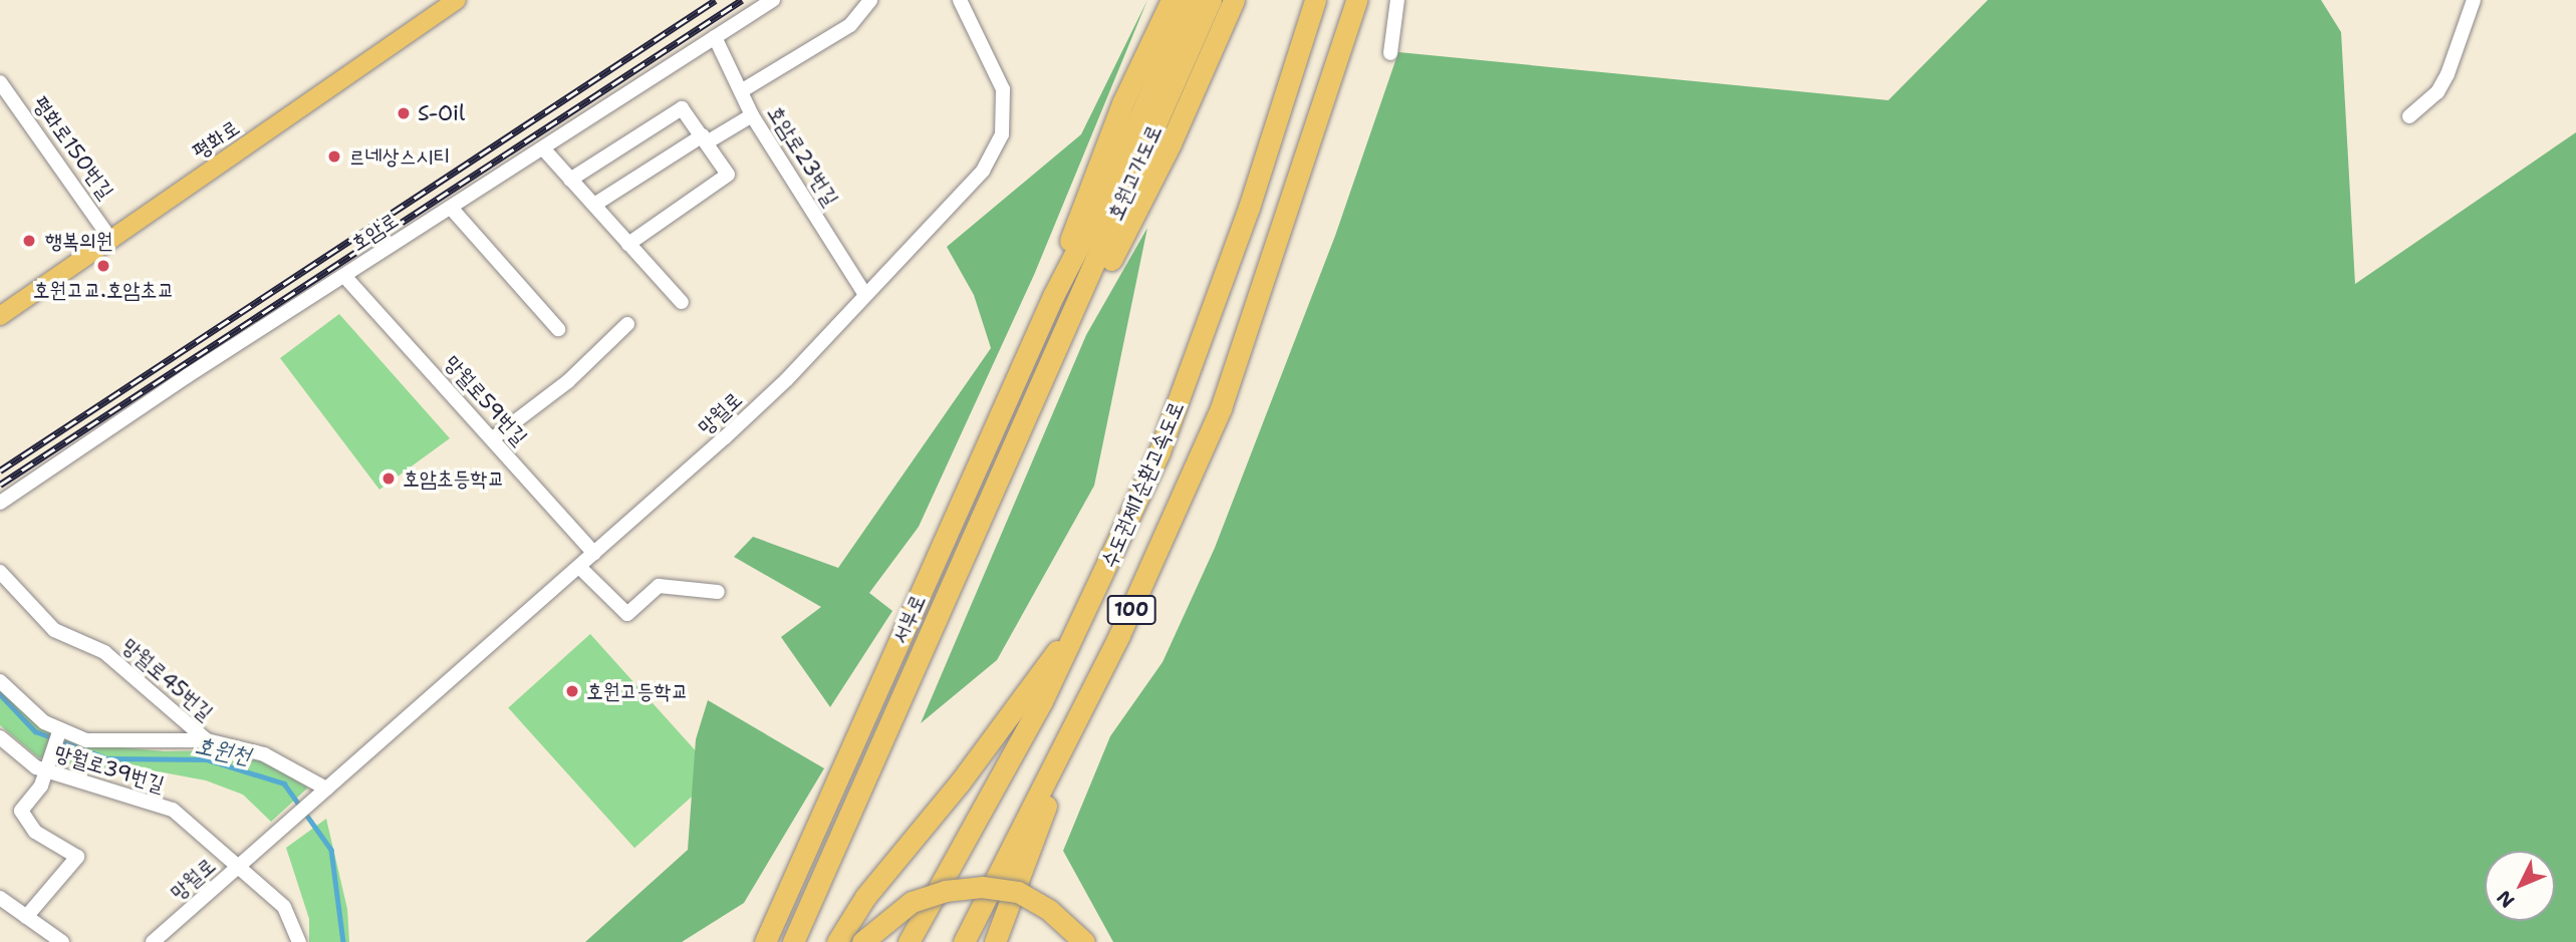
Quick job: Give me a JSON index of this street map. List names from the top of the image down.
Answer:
{
  "streets": {
    "highway": [
      "호원고가도로",
      "수도권제1순환고속도로",
      "100",
      "서부로"
    ],
    "main road": ["평화로"],
    "street": [
      "평화로150번길",
      "호암로23번길",
      "호암로",
      "망월로59번길",
      "망월로",
      "망월로45번길",
      "망월로39번길"
    ]
  },
  "crossings": [
    ["평화로", "평화로150번길"],
    ["호암로23번길", "호암로"],
    ["호암로23번길", "망월로"],
    ["호원고가도로", "서부로"],
    ["호암로", "망월로59번길"],
    ["망월로59번길", "망월로"],
    ["망월로", "망월로45번길"],
    ["망월로", "망월로39번길"]
  ],
  "water": ["호원천"],
  "places": [
    "S-Oil",
    "르네상스시티",
    "행복의원",
    "호원고교.호암초교",
    "호암초등학교",
    "호원고등학교"
  ],
  "north": "bottom left"
}
